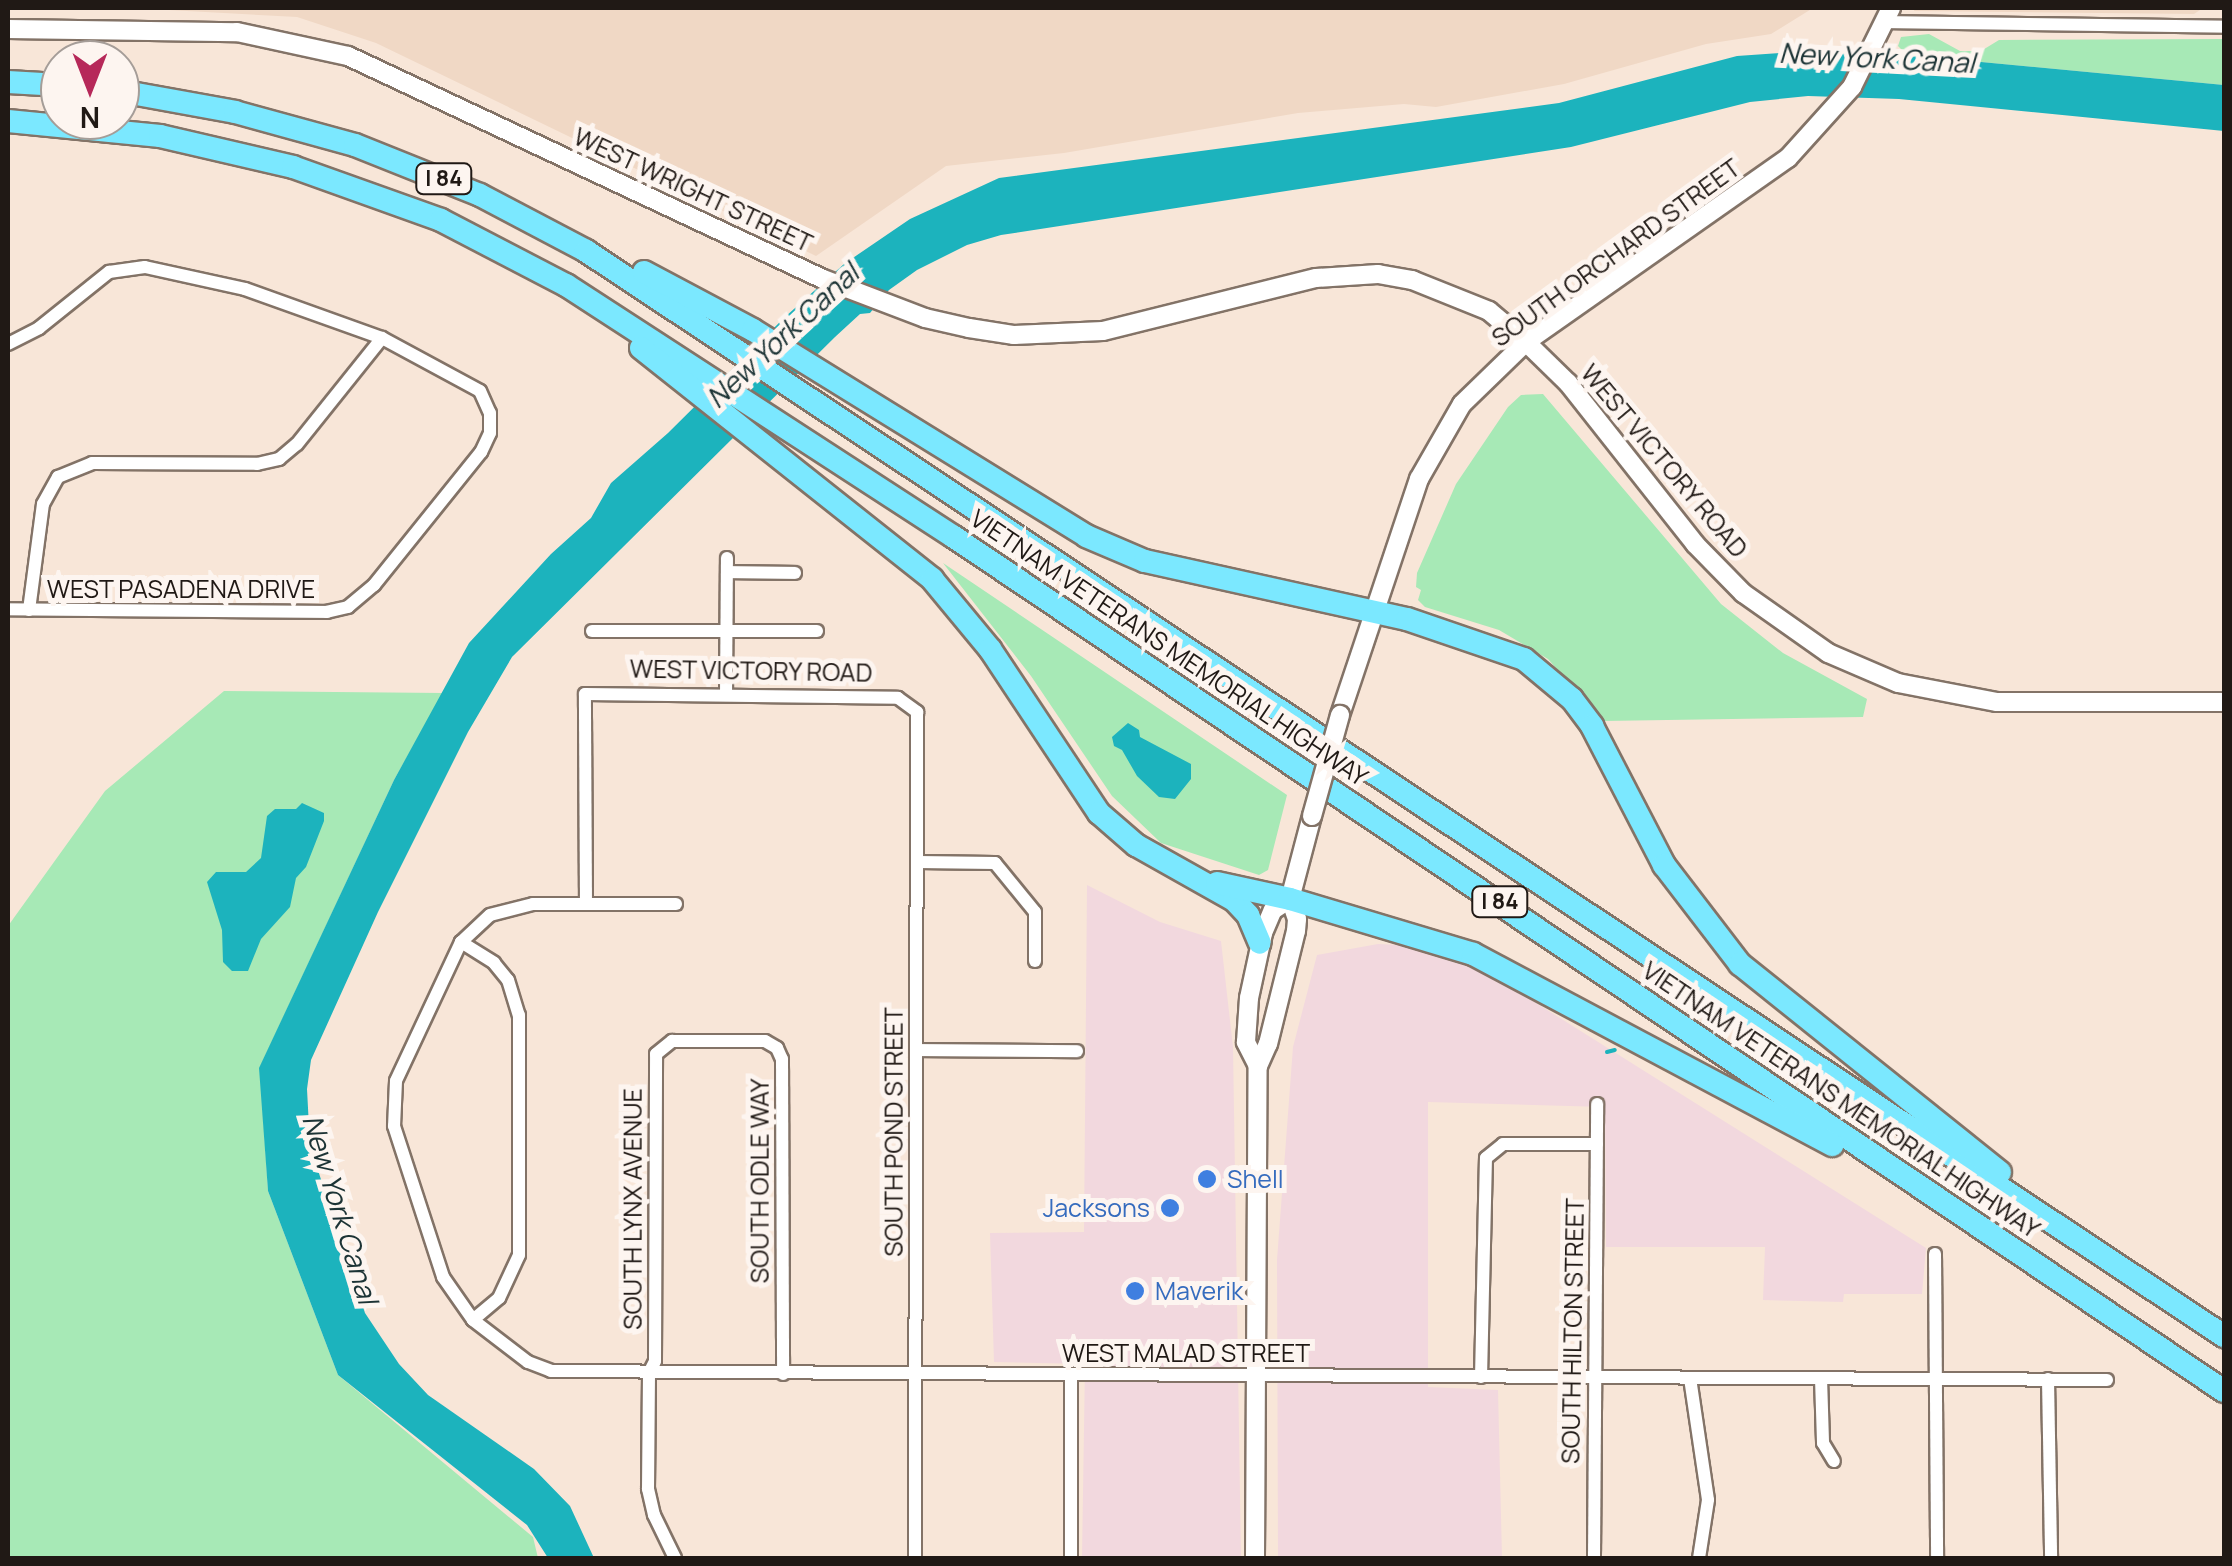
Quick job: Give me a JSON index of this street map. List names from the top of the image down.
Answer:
{
  "streets": {
    "highway": ["I 84", "VIETNAM VETERANS MEMORIAL HIGHWAY"],
    "main road": ["WEST WRIGHT STREET", "SOUTH ORCHARD STREET", "WEST VICTORY ROAD"],
    "street": [
      "WEST PASADENA DRIVE",
      "SOUTH POND STREET",
      "SOUTH ODLE WAY",
      "SOUTH LYNX AVENUE",
      "SOUTH HILTON STREET",
      "WEST MALAD STREET"
    ]
  },
  "crossings": [
    ["I 84", "VIETNAM VETERANS MEMORIAL HIGHWAY"],
    ["WEST WRIGHT STREET", "SOUTH ORCHARD STREET"],
    ["WEST WRIGHT STREET", "WEST VICTORY ROAD"],
    ["SOUTH ORCHARD STREET", "WEST VICTORY ROAD"],
    ["SOUTH ORCHARD STREET", "WEST MALAD STREET"],
    ["WEST VICTORY ROAD", "SOUTH POND STREET"],
    ["SOUTH POND STREET", "WEST MALAD STREET"],
    ["SOUTH ODLE WAY", "SOUTH LYNX AVENUE"],
    ["SOUTH ODLE WAY", "WEST MALAD STREET"],
    ["SOUTH LYNX AVENUE", "WEST MALAD STREET"],
    ["SOUTH HILTON STREET", "WEST MALAD STREET"]
  ],
  "water": ["New York Canal"],
  "places": ["Shell", "Jacksons", "Maverik"],
  "north": "bottom"
}
